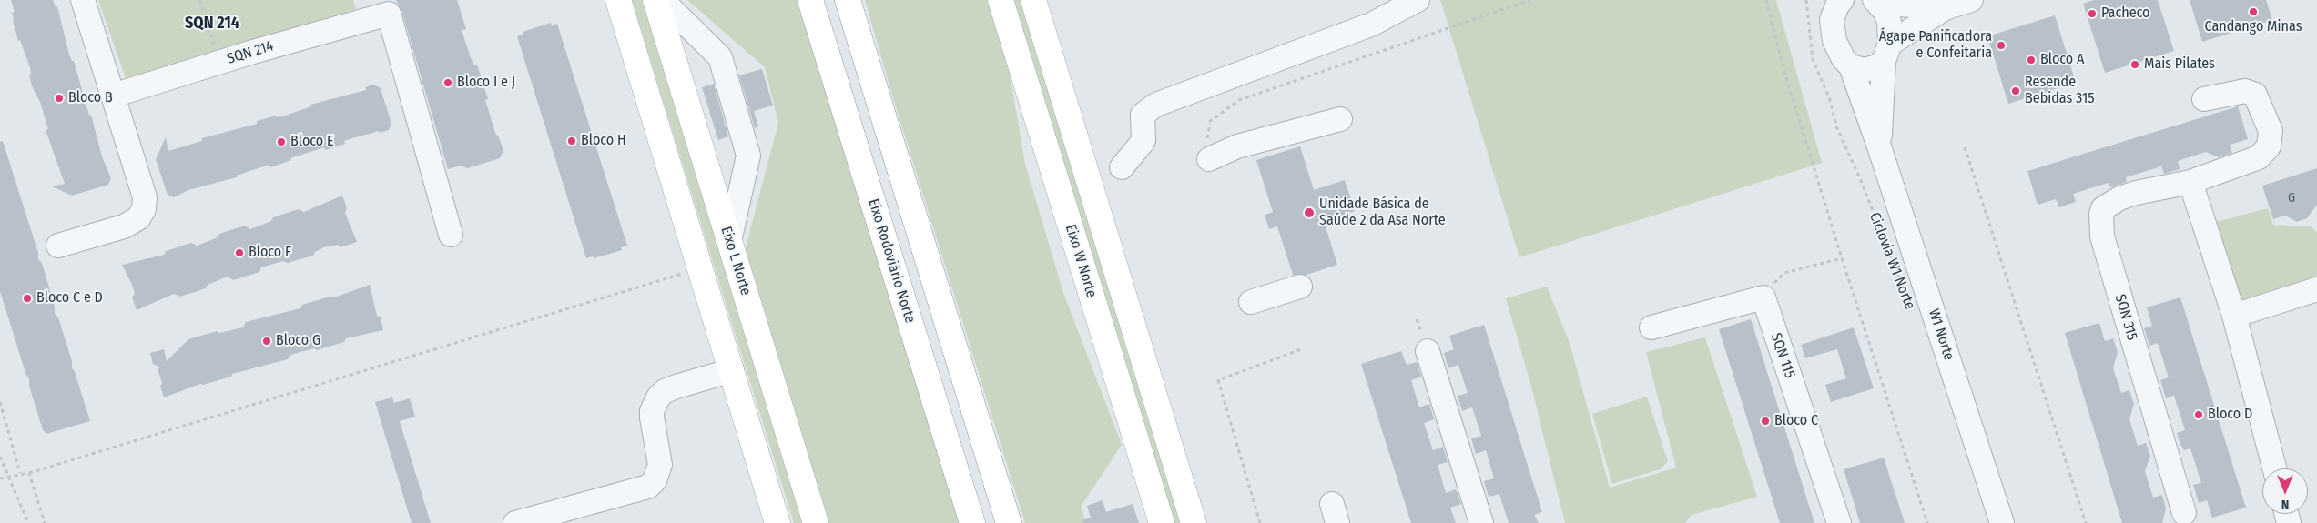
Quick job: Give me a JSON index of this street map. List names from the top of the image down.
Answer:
{
  "streets": {
    "main road": ["Eixo L Norte", "Eixo Rodoviário Norte", "Eixo W Norte"],
    "street": [
      "SQN 214",
      "SQN 315",
      "W1 Norte",
      "SQN 115"
    ],
    "path": ["Ciclovia W1 Norte"]
  },
  "districts": ["SQN 214"],
  "places": [
    "Candango Minas",
    "Pacheco",
    "Ágape Panificadora e Confeitaria",
    "Bloco A",
    "Mais Pilates",
    "Bloco I e J",
    "Resende Bebidas 315",
    "Bloco B",
    "Bloco H",
    "Bloco E",
    "Unidade Básica de Saúde 2 da Asa Norte",
    "Bloco F",
    "Bloco C e D",
    "Bloco G",
    "Bloco D",
    "Bloco C"
  ],
  "house_numbers": ["G"],
  "north": "bottom"
}
